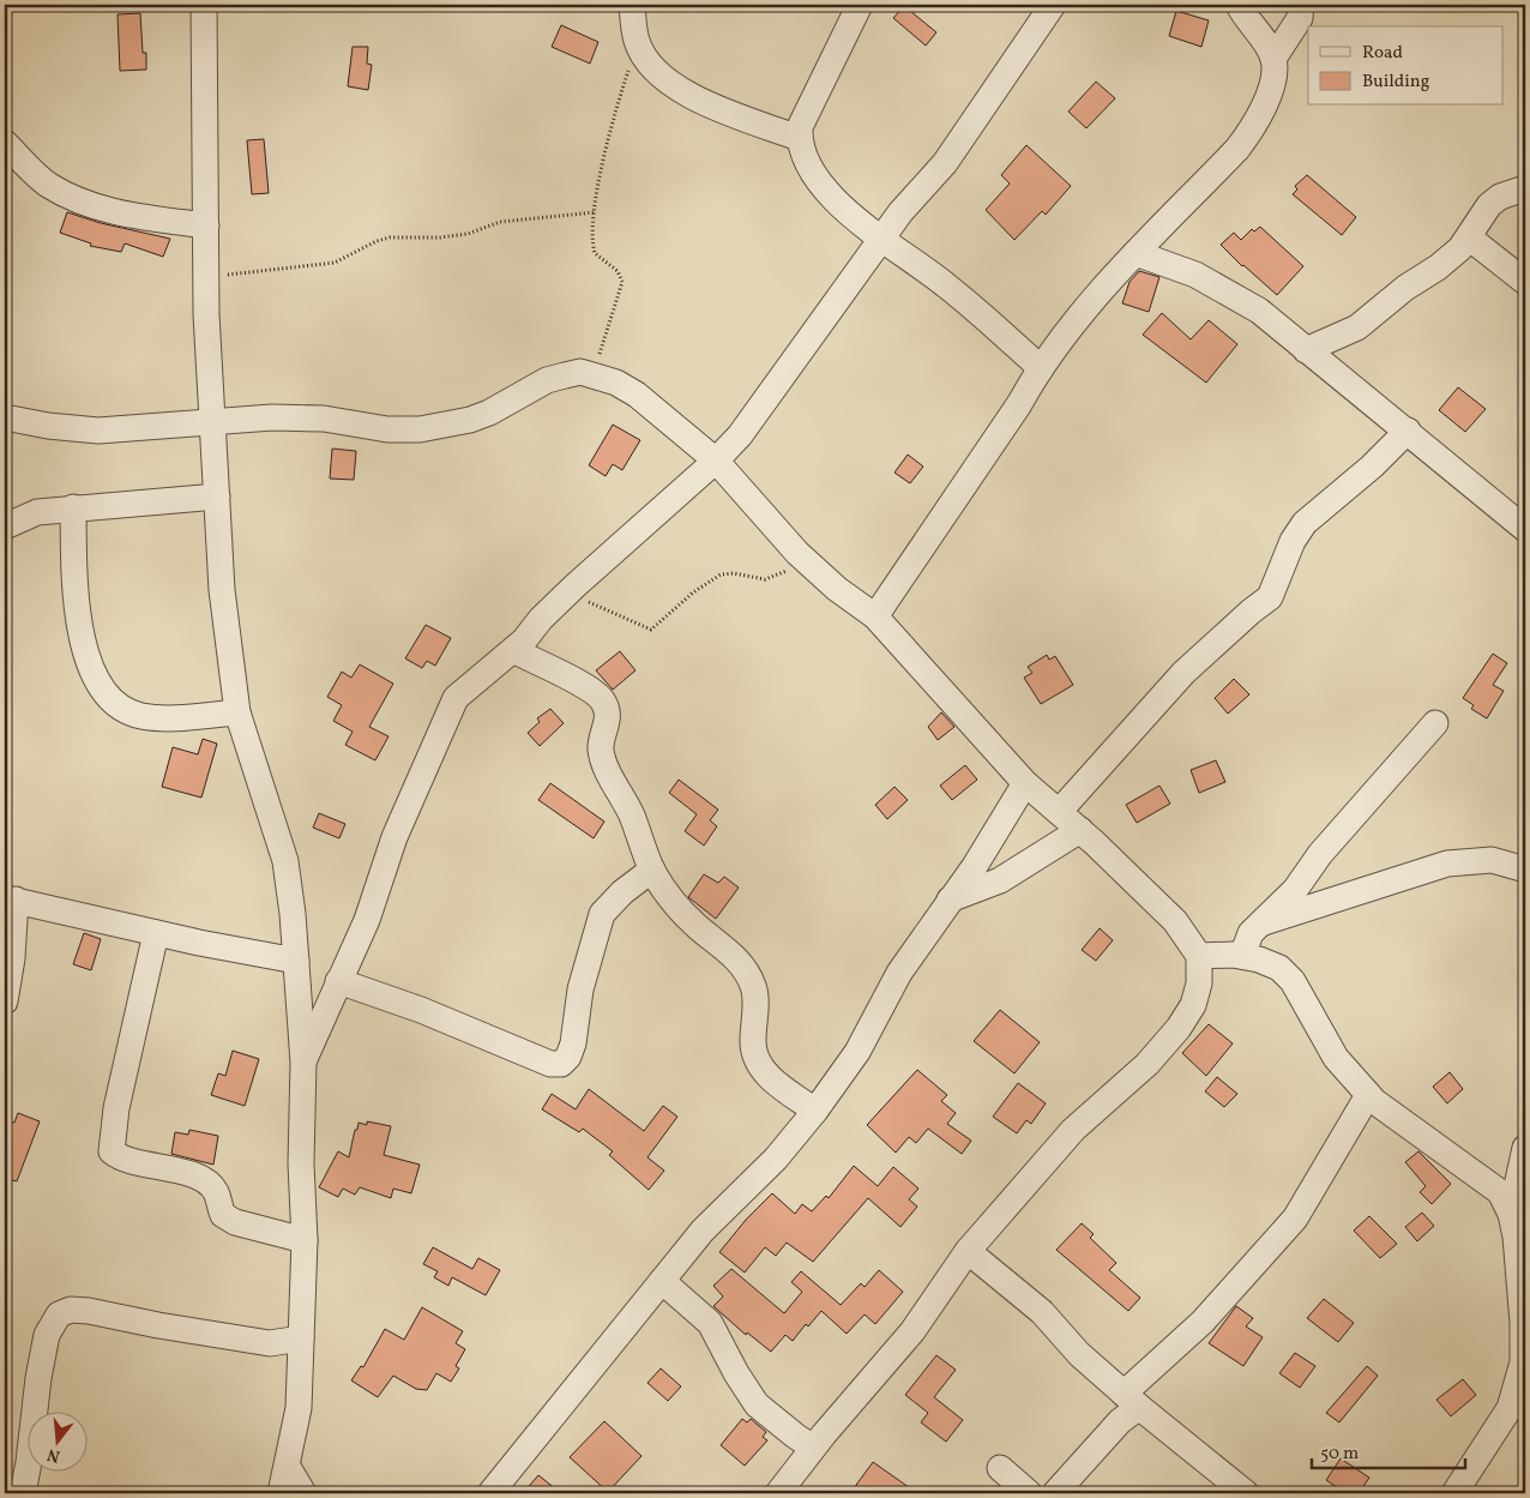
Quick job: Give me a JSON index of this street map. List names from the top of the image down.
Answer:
{
  "legend": ["Road", "Building"],
  "scale_bar": "50 m",
  "north": "bottom"
}
